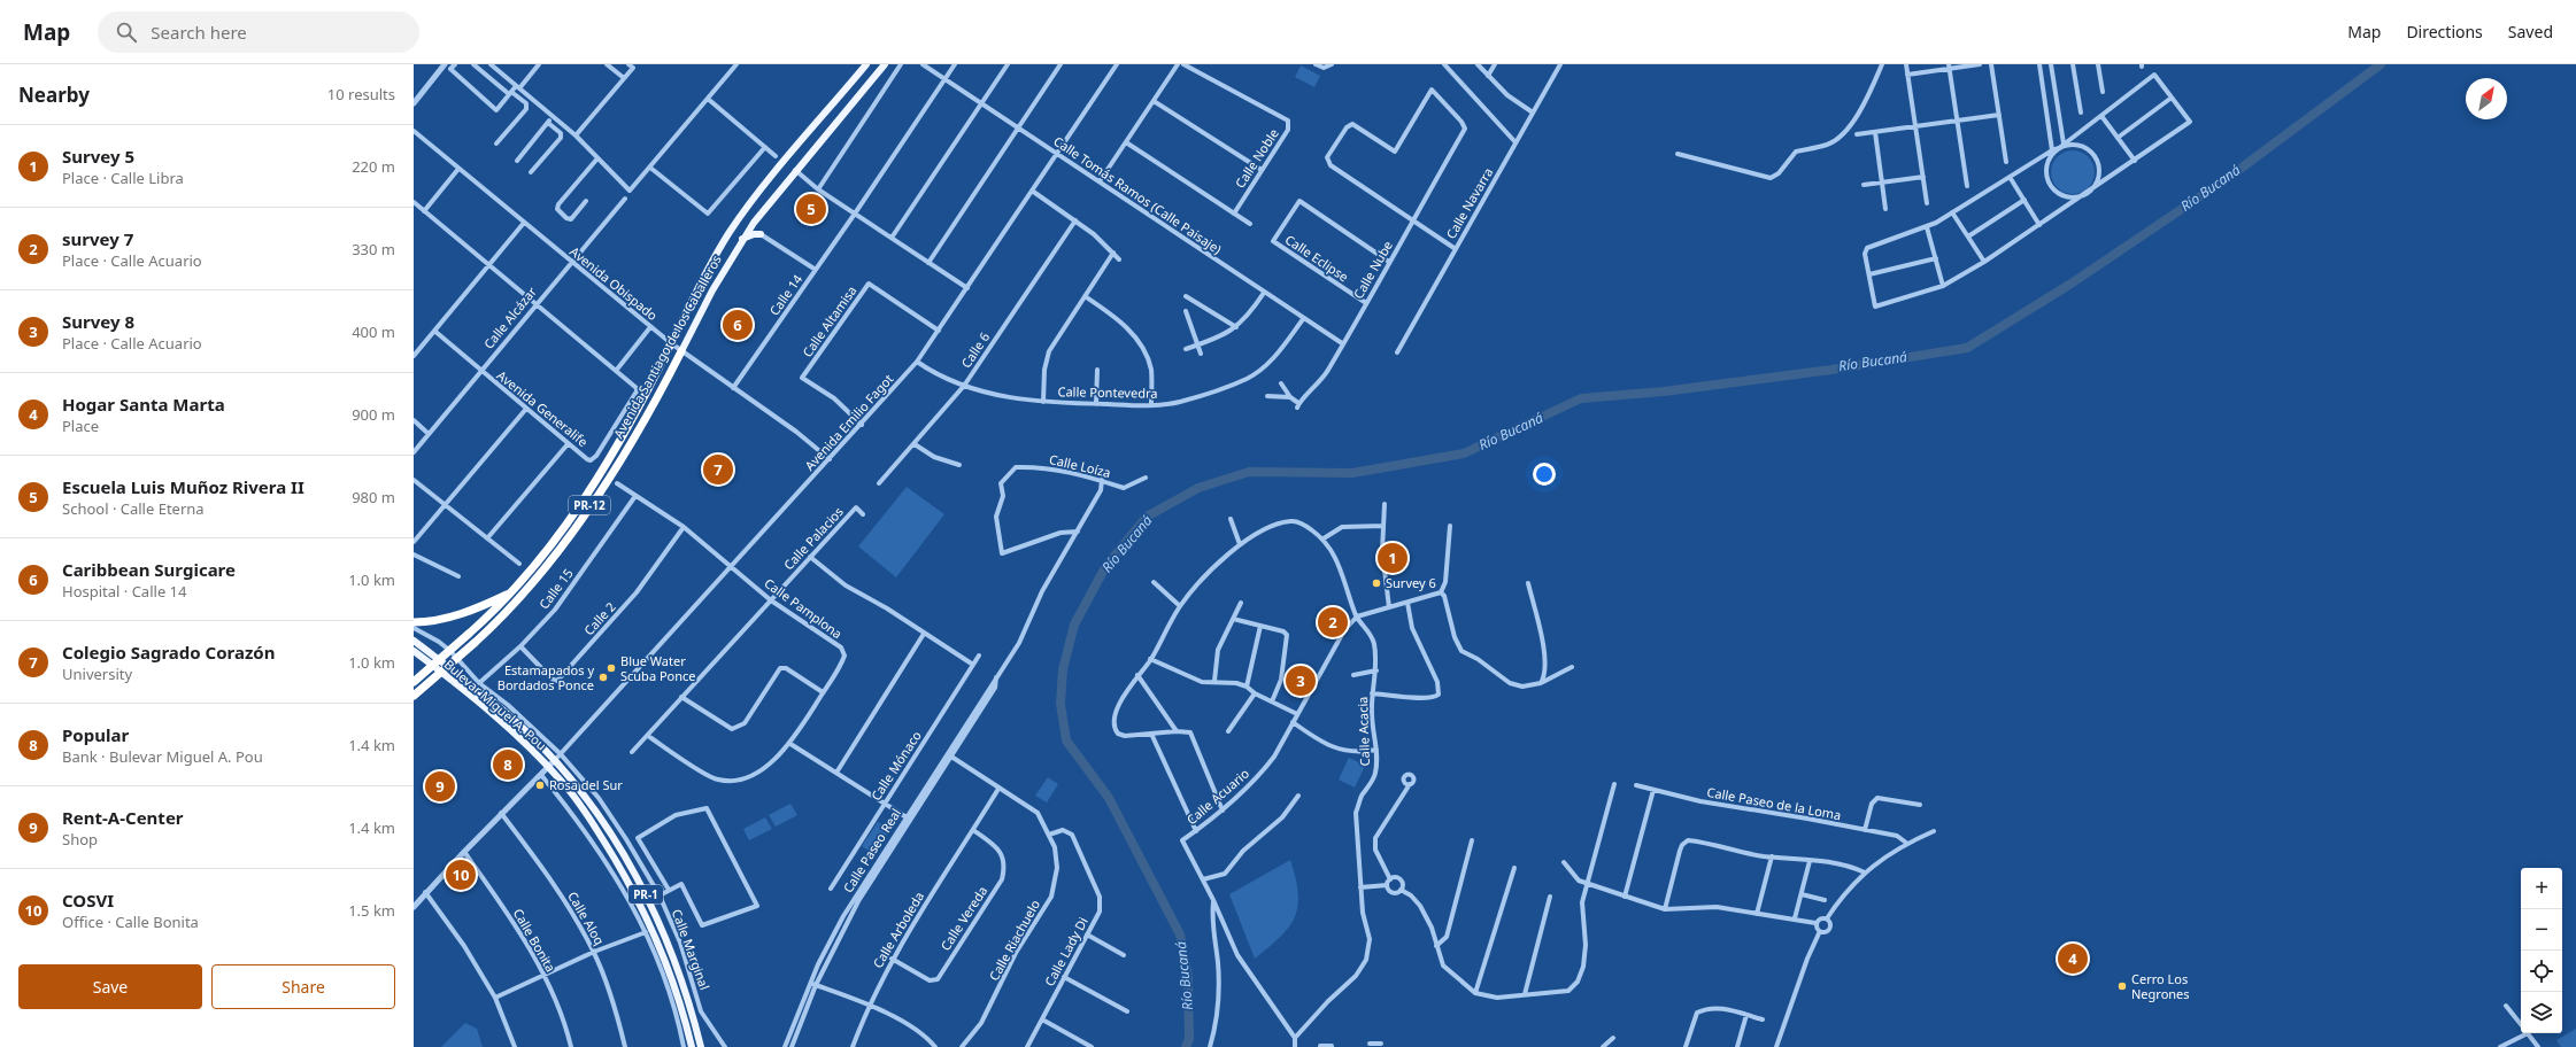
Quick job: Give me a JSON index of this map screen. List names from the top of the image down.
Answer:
{
  "streets": {
    "highway": ["Avenida Santiago de los Caballeros", "PR-12"],
    "main road": ["Bulevar Miguel A. Pou", "PR-1"],
    "street": [
      "Calle Noble",
      "Calle Tomás Ramos (Calle Paisaje)",
      "Calle Navarra",
      "Calle Eclipse",
      "Calle Nube",
      "Avenida Obispado",
      "Calle 14",
      "Calle Alcázar",
      "Calle Altamisa",
      "Calle 6",
      "Calle Pontevedra",
      "Avenida Generalife",
      "Avenida Emilio Fagot",
      "Calle Loíza",
      "Calle Palacios",
      "Calle 15",
      "Calle Pamplona",
      "Calle 2",
      "Calle Acacia",
      "Calle Mónaco",
      "Calle Acuario",
      "Calle Paseo de la Loma",
      "Calle Paseo Real",
      "Calle Aloq",
      "Calle Vereda",
      "Calle Arboleda",
      "Calle Bonita",
      "Calle Riachuelo",
      "Calle Marginal",
      "Calle Lady Di"
    ]
  },
  "crossings": [
    ["Calle Tomás Ramos (Calle Paisaje)", "Calle Nube"],
    ["Calle Tomás Ramos (Calle Paisaje)", "Calle 14"],
    ["Calle Tomás Ramos (Calle Paisaje)", "Calle Pontevedra"],
    ["Calle Tomás Ramos (Calle Paisaje)", "Avenida Emilio Fagot"],
    ["Calle Eclipse", "Calle Nube"],
    ["Avenida Obispado", "Calle 14"],
    ["Avenida Obispado", "Calle Alcázar"],
    ["Avenida Obispado", "Avenida Santiago de los Caballeros"],
    ["Avenida Obispado", "Avenida Emilio Fagot"],
    ["Calle Alcázar", "Avenida Generalife"],
    ["Calle Altamisa", "Avenida Emilio Fagot"],
    ["Calle 6", "Calle Pontevedra"],
    ["Calle Pontevedra", "Avenida Emilio Fagot"],
    ["Avenida Emilio Fagot", "Calle Pamplona"],
    ["Avenida Emilio Fagot", "Bulevar Miguel A. Pou"],
    ["Avenida Emilio Fagot", "Calle Marginal"],
    ["Calle Loíza", "Calle Paseo Real"],
    ["Calle Palacios", "Calle Pamplona"],
    ["Calle 15", "Calle Pamplona"],
    ["Calle 15", "Calle 2"],
    ["Calle 15", "Calle Marginal"],
    ["Calle Pamplona", "Calle 2"],
    ["Calle Acacia", "Calle Acuario"],
    ["Calle Paseo Real", "Calle Riachuelo"],
    ["Calle Vereda", "Calle Arboleda"],
    ["Calle Arboleda", "Calle Riachuelo"],
    ["Calle Riachuelo", "Calle Lady Di"]
  ],
  "water": ["Río Bucaná"],
  "places": [
    "Survey 6",
    "Blue Water Scuba Ponce",
    "Estamapados y Bordados Ponce",
    "Rosa del Sur",
    "Cerro Los Negrones"
  ],
  "north": "top right",
  "page": {
    "header": "Map",
    "search": "Search here",
    "nav": ["Map", "Directions", "Saved"],
    "heading": ["Nearby", "10 results"],
    "list": [
      {
        "mark": "1",
        "name": "Survey 5",
        "note": "Place · Calle Libra",
        "value": "220 m"
      },
      {
        "mark": "2",
        "name": "survey 7",
        "note": "Place · Calle Acuario",
        "value": "330 m"
      },
      {
        "mark": "3",
        "name": "Survey 8",
        "note": "Place · Calle Acuario",
        "value": "400 m"
      },
      {
        "mark": "4",
        "name": "Hogar Santa Marta",
        "note": "Place",
        "value": "900 m"
      },
      {
        "mark": "5",
        "name": "Escuela Luis Muñoz Rivera II",
        "note": "School · Calle Eterna",
        "value": "980 m"
      },
      {
        "mark": "6",
        "name": "Caribbean Surgicare",
        "note": "Hospital · Calle 14",
        "value": "1.0 km"
      },
      {
        "mark": "7",
        "name": "Colegio Sagrado Corazón",
        "note": "University",
        "value": "1.0 km"
      },
      {
        "mark": "8",
        "name": "Popular",
        "note": "Bank · Bulevar Miguel A. Pou",
        "value": "1.4 km"
      },
      {
        "mark": "9",
        "name": "Rent-A-Center",
        "note": "Shop",
        "value": "1.4 km"
      },
      {
        "mark": "10",
        "name": "COSVI",
        "note": "Office · Calle Bonita",
        "value": "1.5 km"
      }
    ],
    "pins": [
      "5",
      "6",
      "7",
      "1",
      "2",
      "3",
      "8",
      "9",
      "10",
      "4"
    ],
    "map_buttons": ["+", "−"],
    "buttons": ["Save", "Share"]
  }
}
